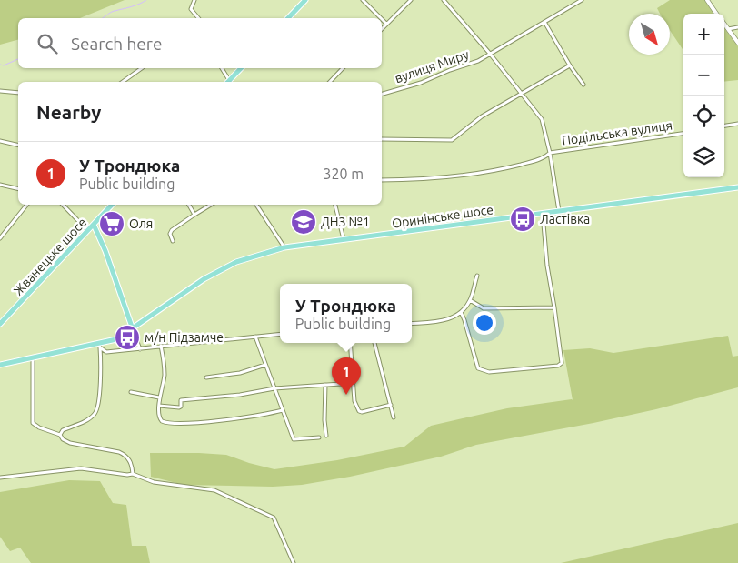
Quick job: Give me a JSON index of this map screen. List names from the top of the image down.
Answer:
{
  "streets": {
    "main road": ["Оринінське шосе", "Жванецьке шосе"],
    "street": ["вулиця Миру", "Подільська вулиця"]
  },
  "places": {
    "bus stop": ["Ластівка", "м/н Підзамче"],
    "school or university": ["ДНЗ №1"],
    "supermarket": ["Оля"]
  },
  "north": "bottom right",
  "page": {
    "map_buttons": ["+", "−"],
    "search": "Search here",
    "heading": "Nearby",
    "list": [
      {
        "mark": "1",
        "name": "У Трондюка",
        "note": "Public building",
        "value": "320 m"
      }
    ],
    "popup": ["У Трондюка", "Public building"],
    "pins": "1"
  }
}
